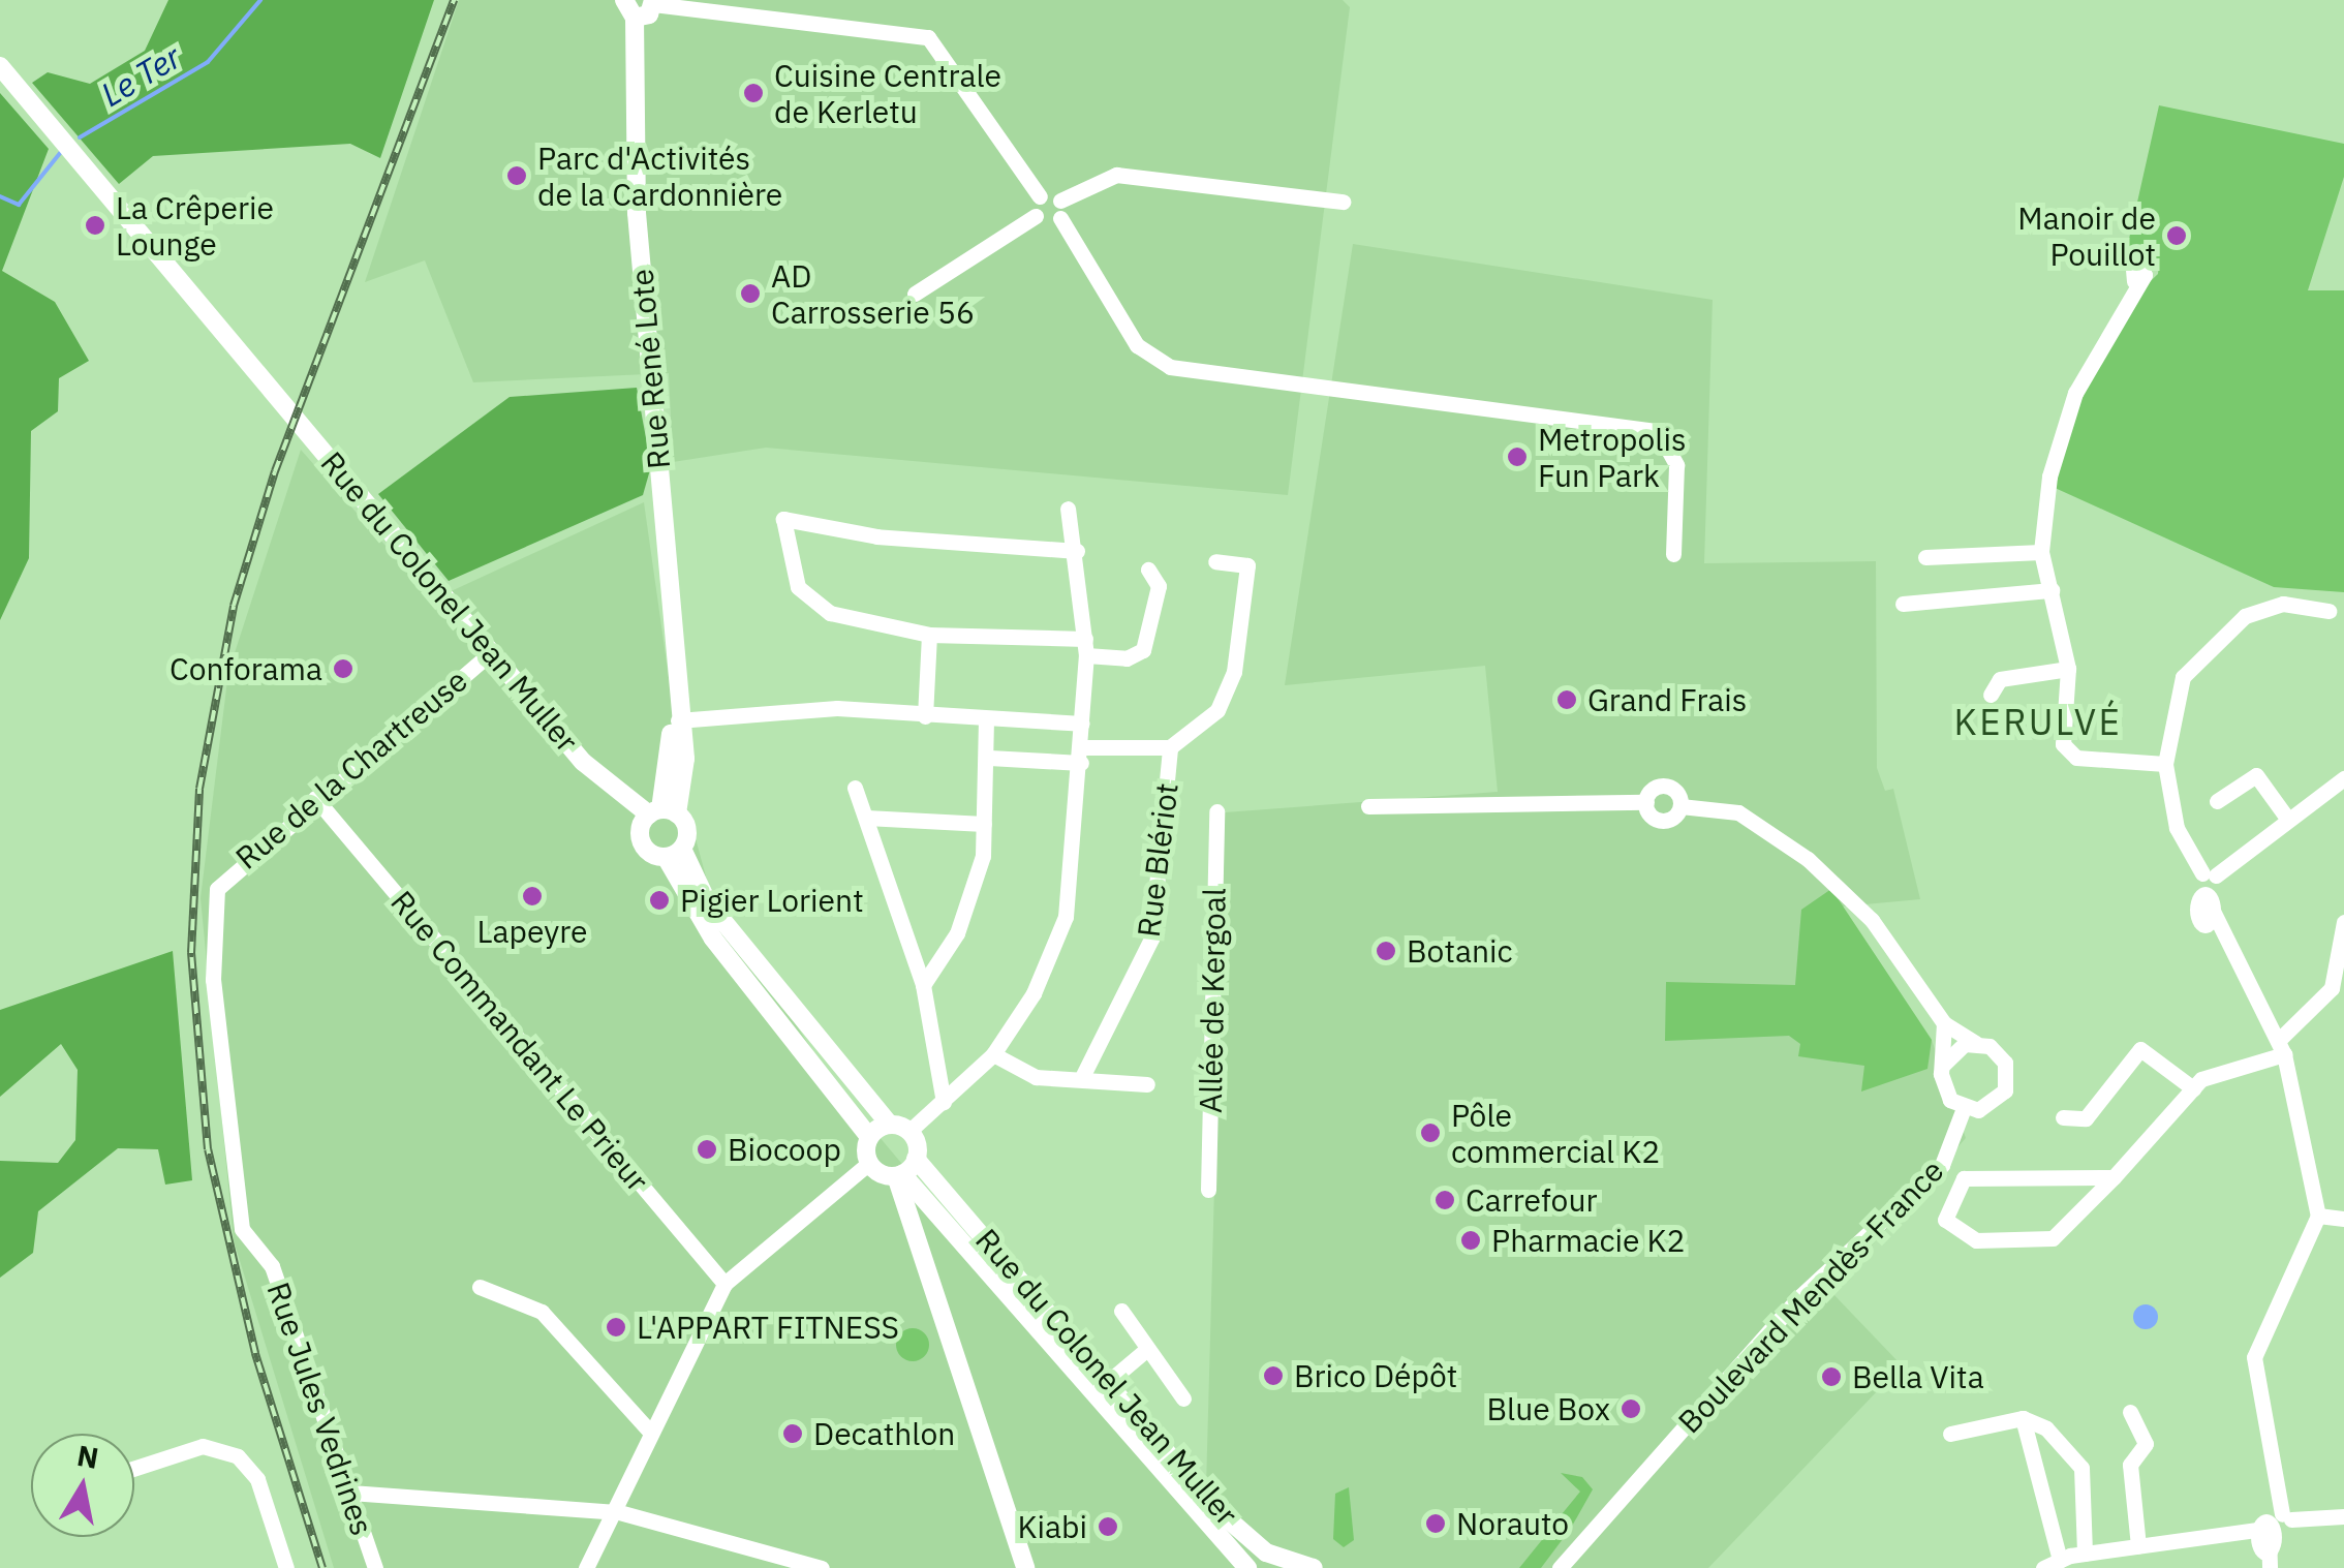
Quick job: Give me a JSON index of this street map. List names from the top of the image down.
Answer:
{
  "streets": {
    "main road": ["Rue René Lote", "Rue du Colonel Jean Muller"],
    "street": [
      "Rue de la Chartreuse",
      "Rue Blériot",
      "Allée de Kergoal",
      "Rue Commandant Le Prieur",
      "Boulevard Mendès-France",
      "Rue Jules Vedrines"
    ]
  },
  "crossings": [
    ["Rue René Lote", "Rue du Colonel Jean Muller"],
    ["Rue du Colonel Jean Muller", "Rue de la Chartreuse"],
    ["Rue de la Chartreuse", "Rue Commandant Le Prieur"],
    ["Rue de la Chartreuse", "Rue Jules Vedrines"]
  ],
  "districts": ["KERULVÉ"],
  "water": ["Le Ter"],
  "places": [
    "Cuisine Centrale de Kerletu",
    "Parc d'Activités de la Cardonnière",
    "La Crêperie Lounge",
    "Manoir de Pouillot",
    "AD Carrosserie 56",
    "Metropolis Fun Park",
    "Conforama",
    "Grand Frais",
    "Lapeyre",
    "Pigier Lorient",
    "Botanic",
    "Pôle commercial K2",
    "Biocoop",
    "Carrefour",
    "Pharmacie K2",
    "L'APPART FITNESS",
    "Brico Dépôt",
    "Bella Vita",
    "Blue Box",
    "Decathlon",
    "Norauto",
    "Kiabi"
  ],
  "north": "top"
}
